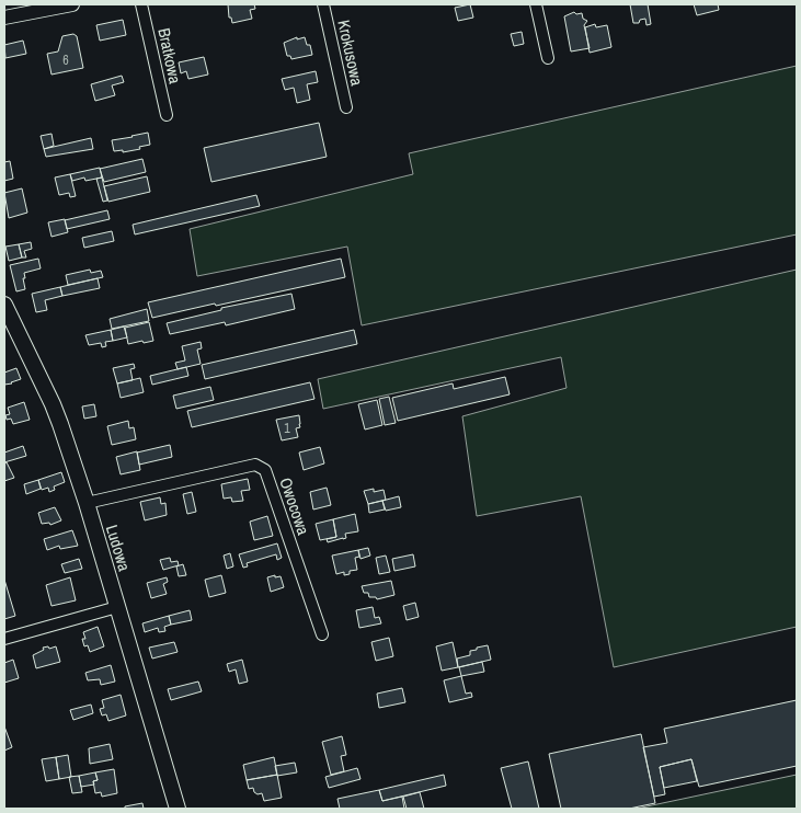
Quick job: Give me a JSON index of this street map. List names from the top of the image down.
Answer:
{
  "streets": {
    "main road": ["Ludowa"],
    "street": ["Krokusowa", "Bratkowa", "Owocowa"]
  },
  "crossings": [
    ["Owocowa", "Ludowa"]
  ],
  "house_numbers": ["6", "1"]
}
